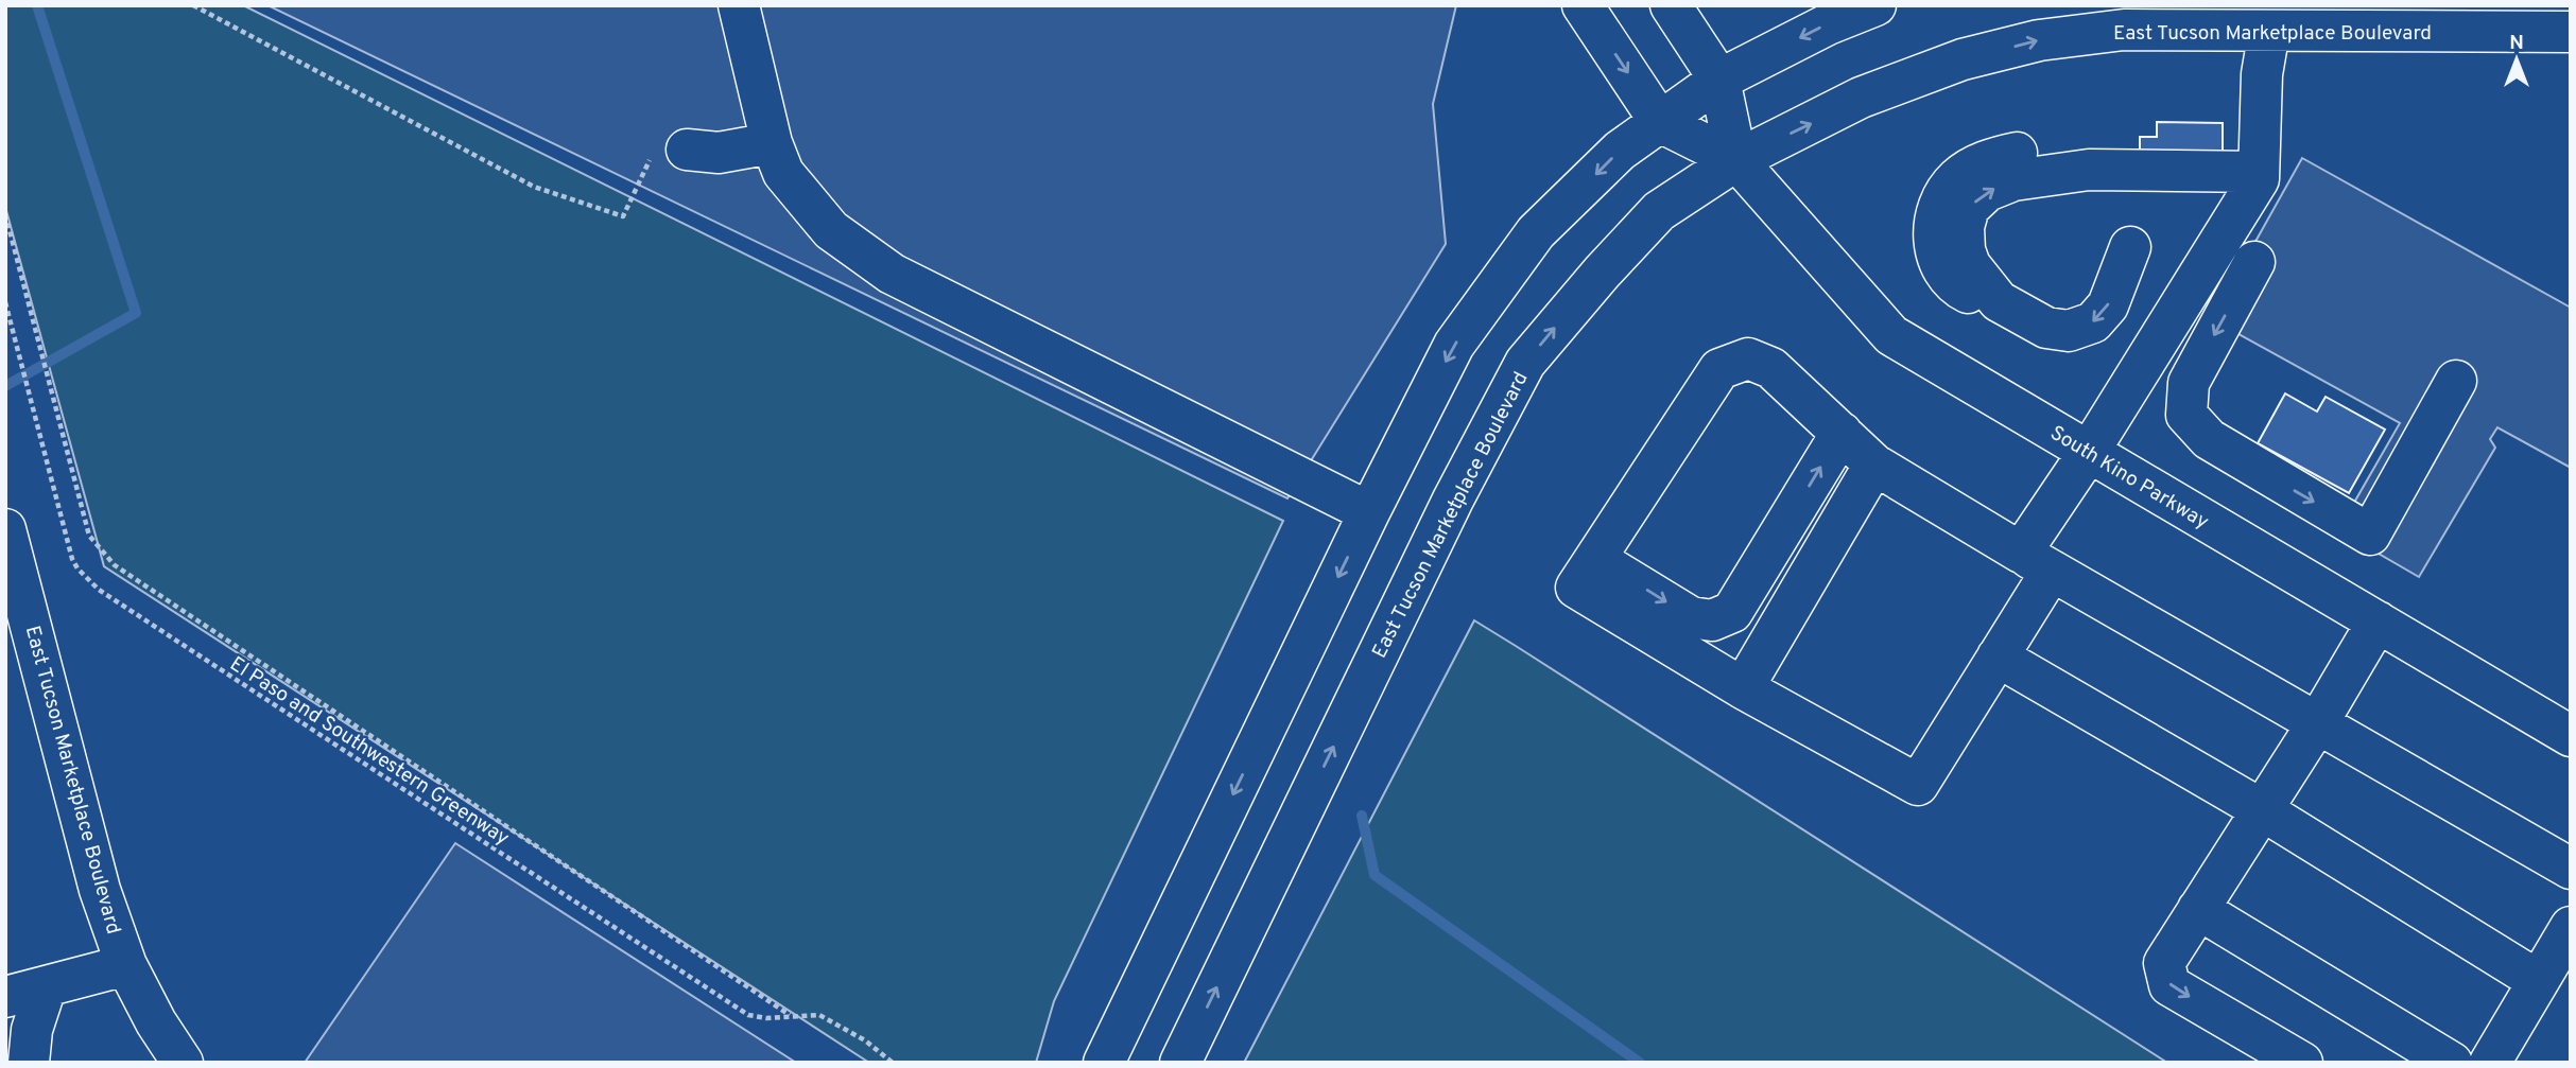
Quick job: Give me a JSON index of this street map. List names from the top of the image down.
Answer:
{
  "streets": {
    "street": ["East Tucson Marketplace Boulevard", "South Kino Parkway"],
    "path": ["El Paso and Southwestern Greenway"]
  },
  "crossings": [
    ["East Tucson Marketplace Boulevard", "South Kino Parkway"]
  ],
  "north": "top"
}
